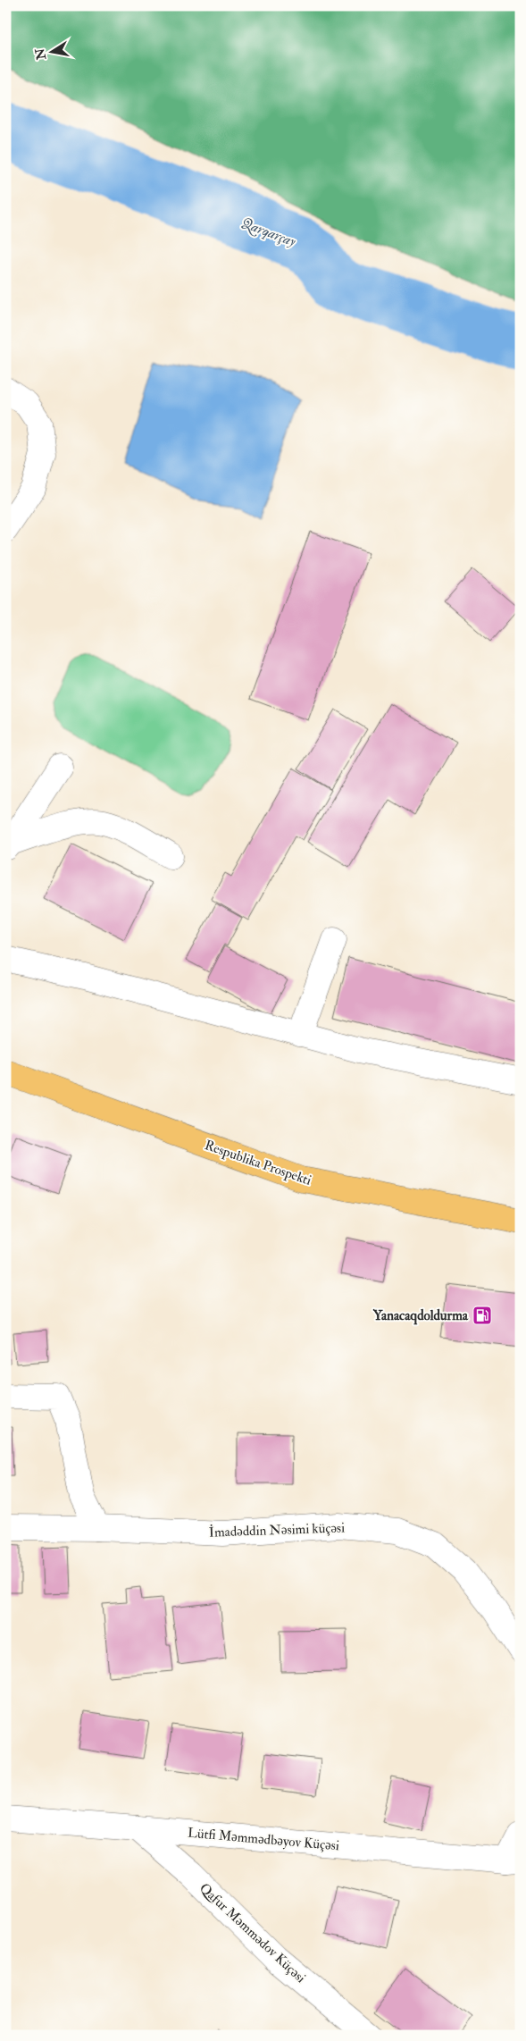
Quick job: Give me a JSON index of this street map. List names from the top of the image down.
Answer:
{
  "streets": {
    "main road": ["Respublika Prospekti"],
    "street": ["İmadəddin Nəsimi küçəsi", "Lütfi Məmmədbəyov Küçəsi", "Qafur Məmmədov Küçəsi"]
  },
  "crossings": [
    ["Lütfi Məmmədbəyov Küçəsi", "Qafur Məmmədov Küçəsi"]
  ],
  "water": ["Qarqarçay"],
  "places": {
    "fuel station": ["Yanacaqdoldurma"]
  },
  "north": "left"
}
